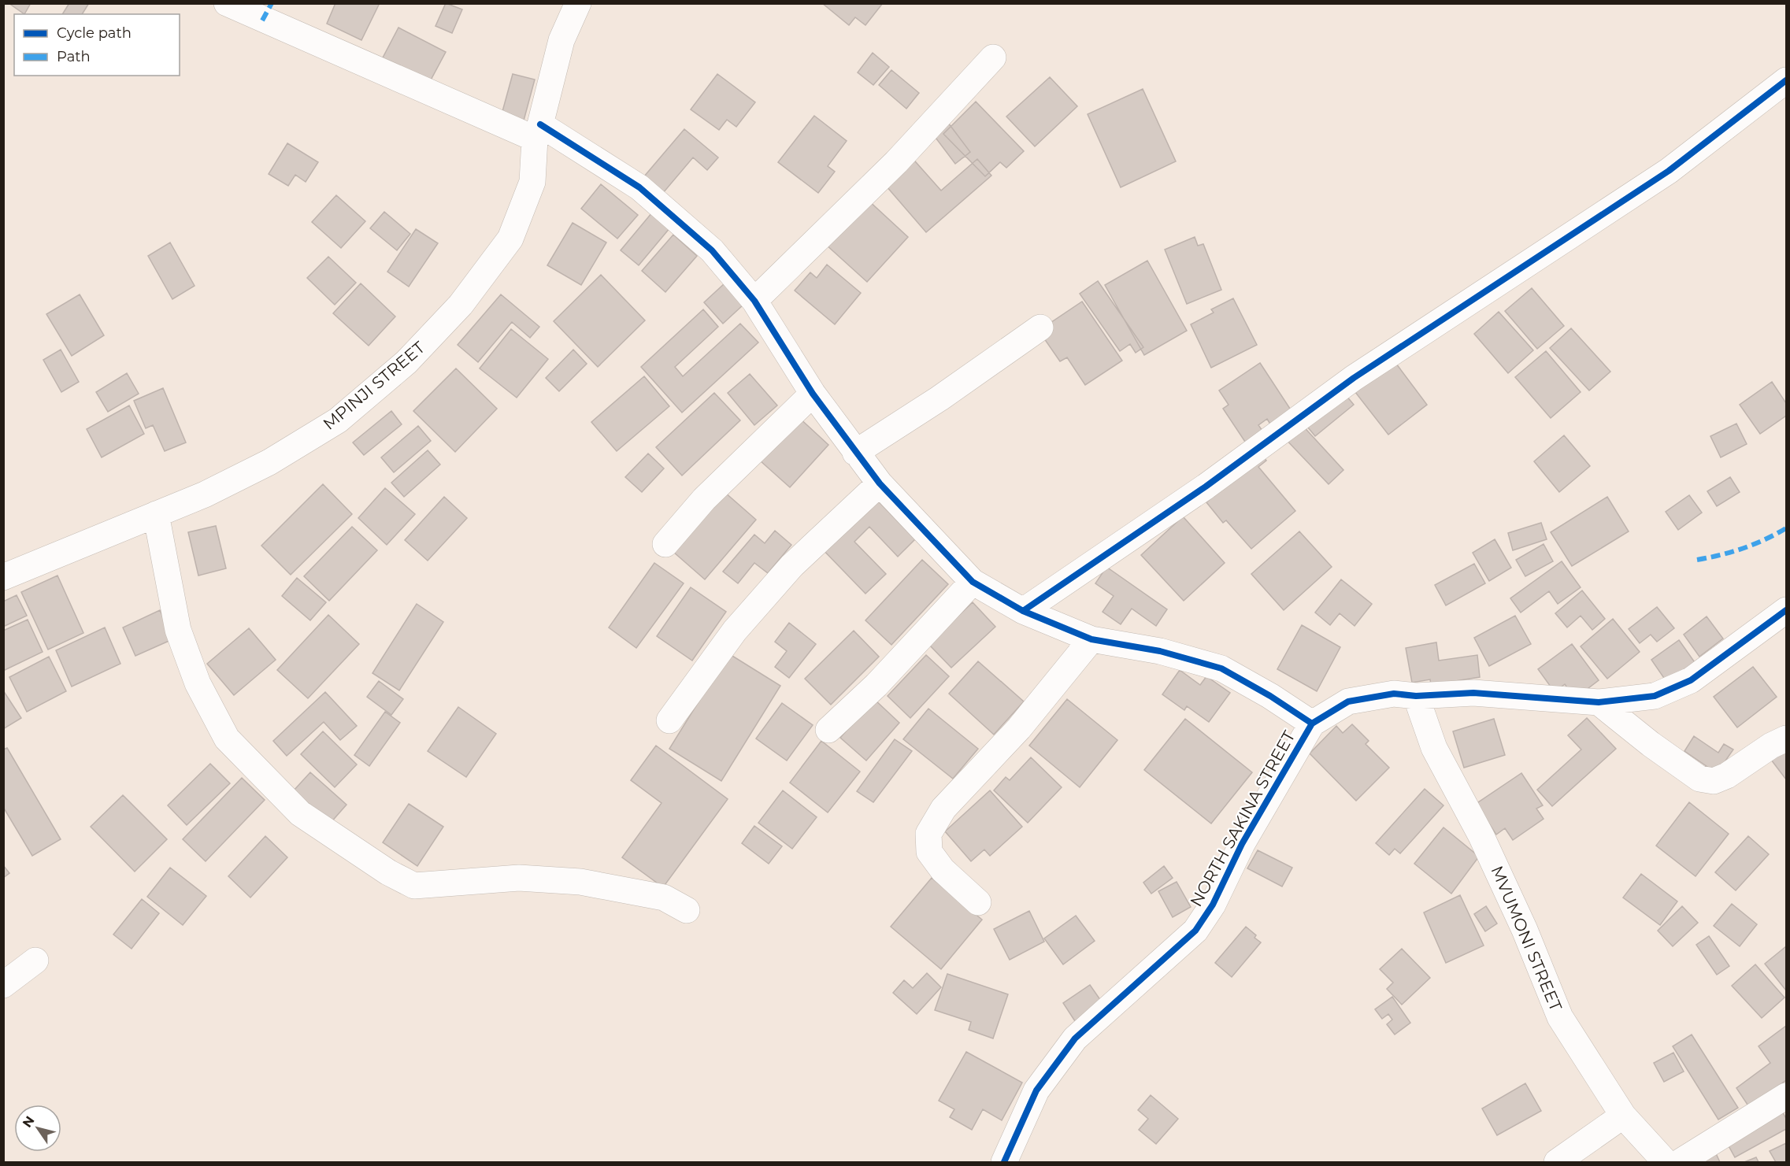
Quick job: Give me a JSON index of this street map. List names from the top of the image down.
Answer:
{
  "streets": {
    "street": ["MPINJI STREET", "NORTH SAKINA STREET", "MVUMONI STREET"]
  },
  "crossings": [
    ["NORTH SAKINA STREET", "MVUMONI STREET"]
  ],
  "legend": ["Cycle path", "Path"],
  "north": "top left"
}
